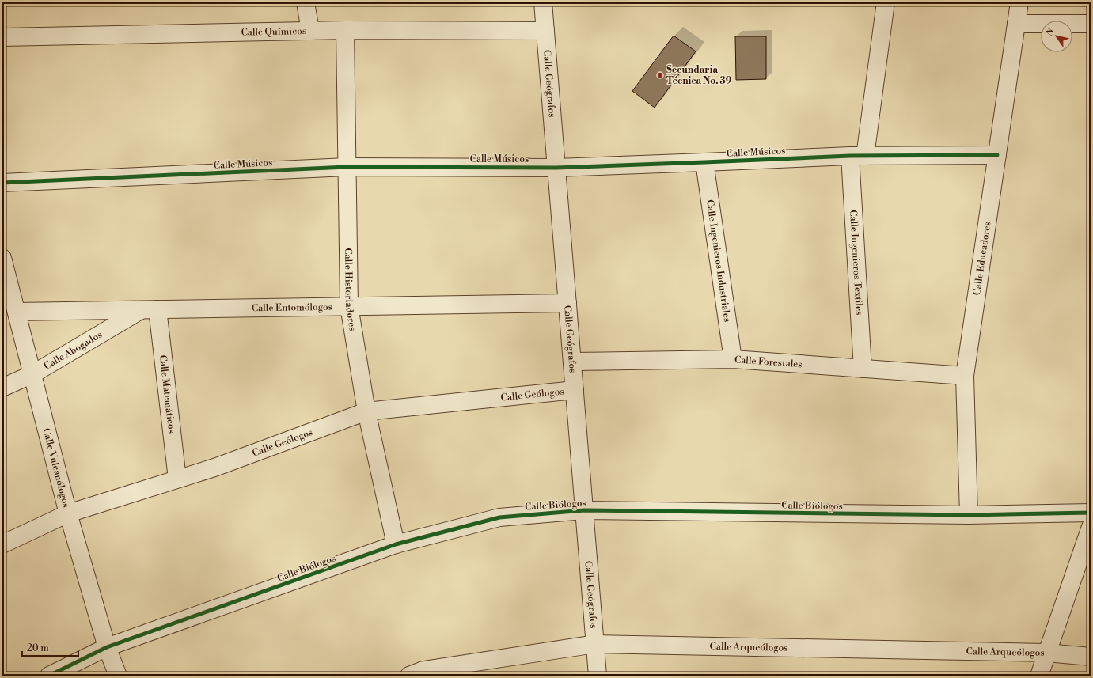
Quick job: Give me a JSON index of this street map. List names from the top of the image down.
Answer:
{
  "streets": {
    "street": [
      "Calle Químicos",
      "Calle Geógrafos",
      "Calle Músicos",
      "Calle Educadores",
      "Calle Ingenieros Industriales",
      "Calle Ingenieros Textiles",
      "Calle Historiadores",
      "Calle Entomólogos",
      "Calle Abogados",
      "Calle Forestales",
      "Calle Matemáticos",
      "Calle Geólogos",
      "Calle Vulcanólogos",
      "Calle Biólogos",
      "Calle Arqueólogos"
    ]
  },
  "crossings": [
    ["Calle Químicos", "Calle Geógrafos"],
    ["Calle Químicos", "Calle Historiadores"],
    ["Calle Geógrafos", "Calle Músicos"],
    ["Calle Geógrafos", "Calle Entomólogos"],
    ["Calle Geógrafos", "Calle Forestales"],
    ["Calle Geógrafos", "Calle Geólogos"],
    ["Calle Geógrafos", "Calle Biólogos"],
    ["Calle Geógrafos", "Calle Arqueólogos"],
    ["Calle Músicos", "Calle Educadores"],
    ["Calle Músicos", "Calle Ingenieros Industriales"],
    ["Calle Músicos", "Calle Ingenieros Textiles"],
    ["Calle Músicos", "Calle Historiadores"],
    ["Calle Educadores", "Calle Forestales"],
    ["Calle Educadores", "Calle Biólogos"],
    ["Calle Ingenieros Industriales", "Calle Forestales"],
    ["Calle Ingenieros Textiles", "Calle Forestales"],
    ["Calle Historiadores", "Calle Entomólogos"],
    ["Calle Historiadores", "Calle Geólogos"],
    ["Calle Historiadores", "Calle Biólogos"],
    ["Calle Entomólogos", "Calle Abogados"],
    ["Calle Entomólogos", "Calle Matemáticos"],
    ["Calle Entomólogos", "Calle Vulcanólogos"],
    ["Calle Abogados", "Calle Matemáticos"],
    ["Calle Abogados", "Calle Vulcanólogos"],
    ["Calle Matemáticos", "Calle Geólogos"],
    ["Calle Geólogos", "Calle Vulcanólogos"],
    ["Calle Vulcanólogos", "Calle Biólogos"]
  ],
  "places": ["Secundaria Técnica No. 39"],
  "scale_bar": "20 m",
  "north": "top left"
}
